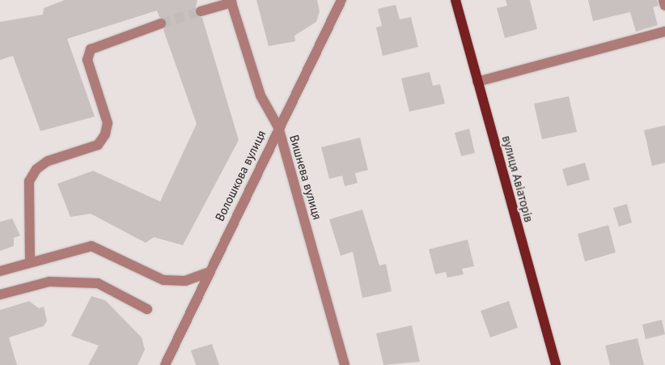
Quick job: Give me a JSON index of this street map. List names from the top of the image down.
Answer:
{
  "streets": {
    "main road": ["вулиця Авіаторів"],
    "street": ["Волошкова вулиця", "Вишнева вулиця"]
  },
  "crossings": [
    ["Волошкова вулиця", "Вишнева вулиця"]
  ]
}
